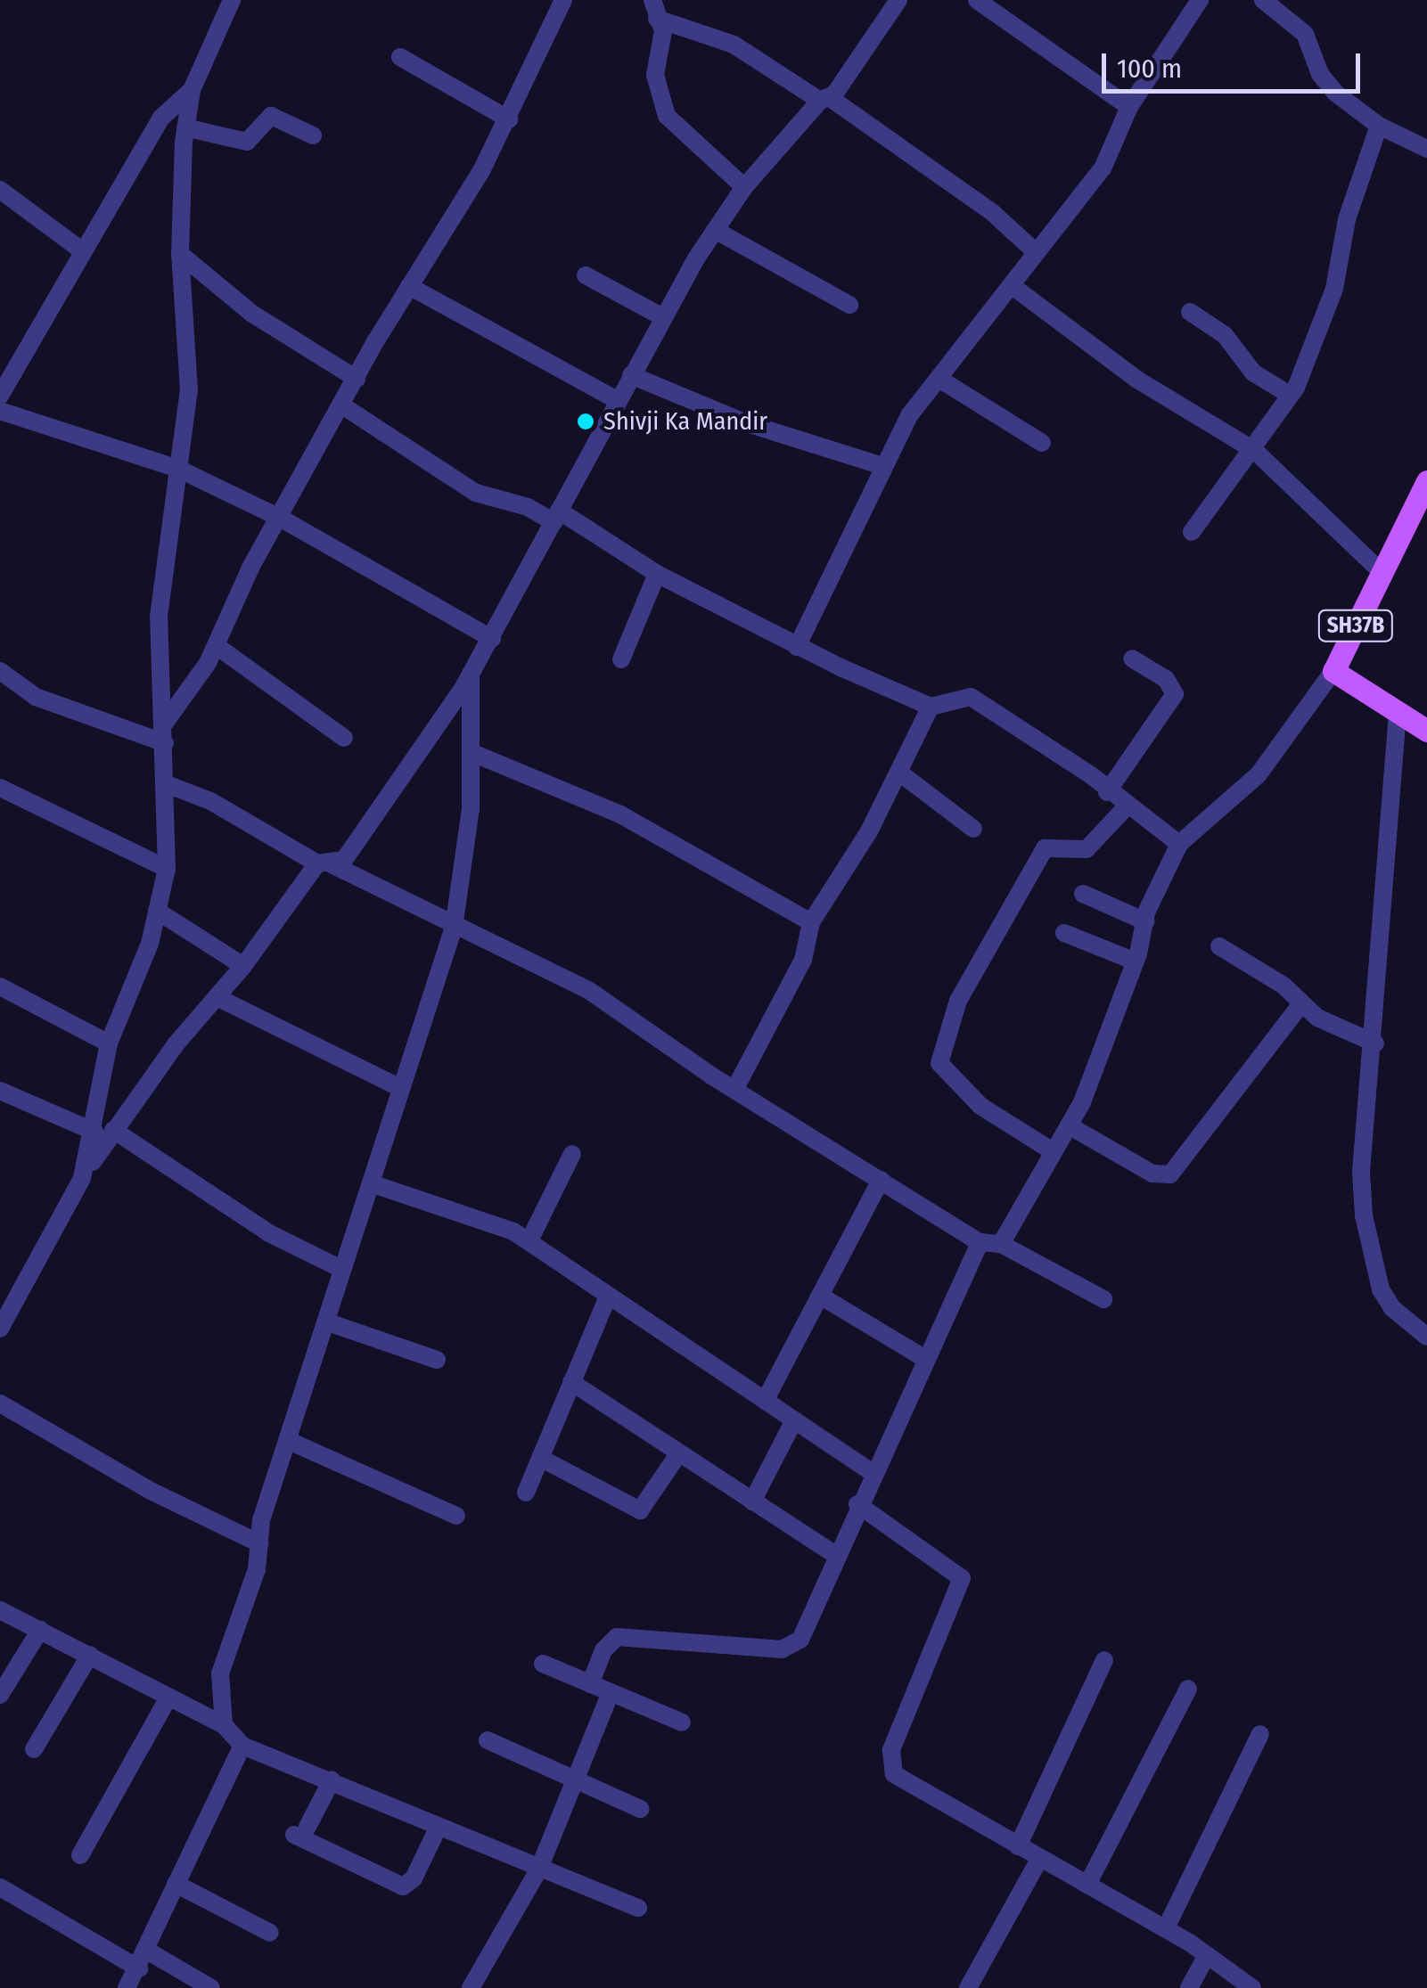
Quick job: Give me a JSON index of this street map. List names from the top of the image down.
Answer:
{
  "streets": {
    "main road": ["SH37B"]
  },
  "places": ["Shivji Ka Mandir"],
  "scale_bar": "100 m"
}
